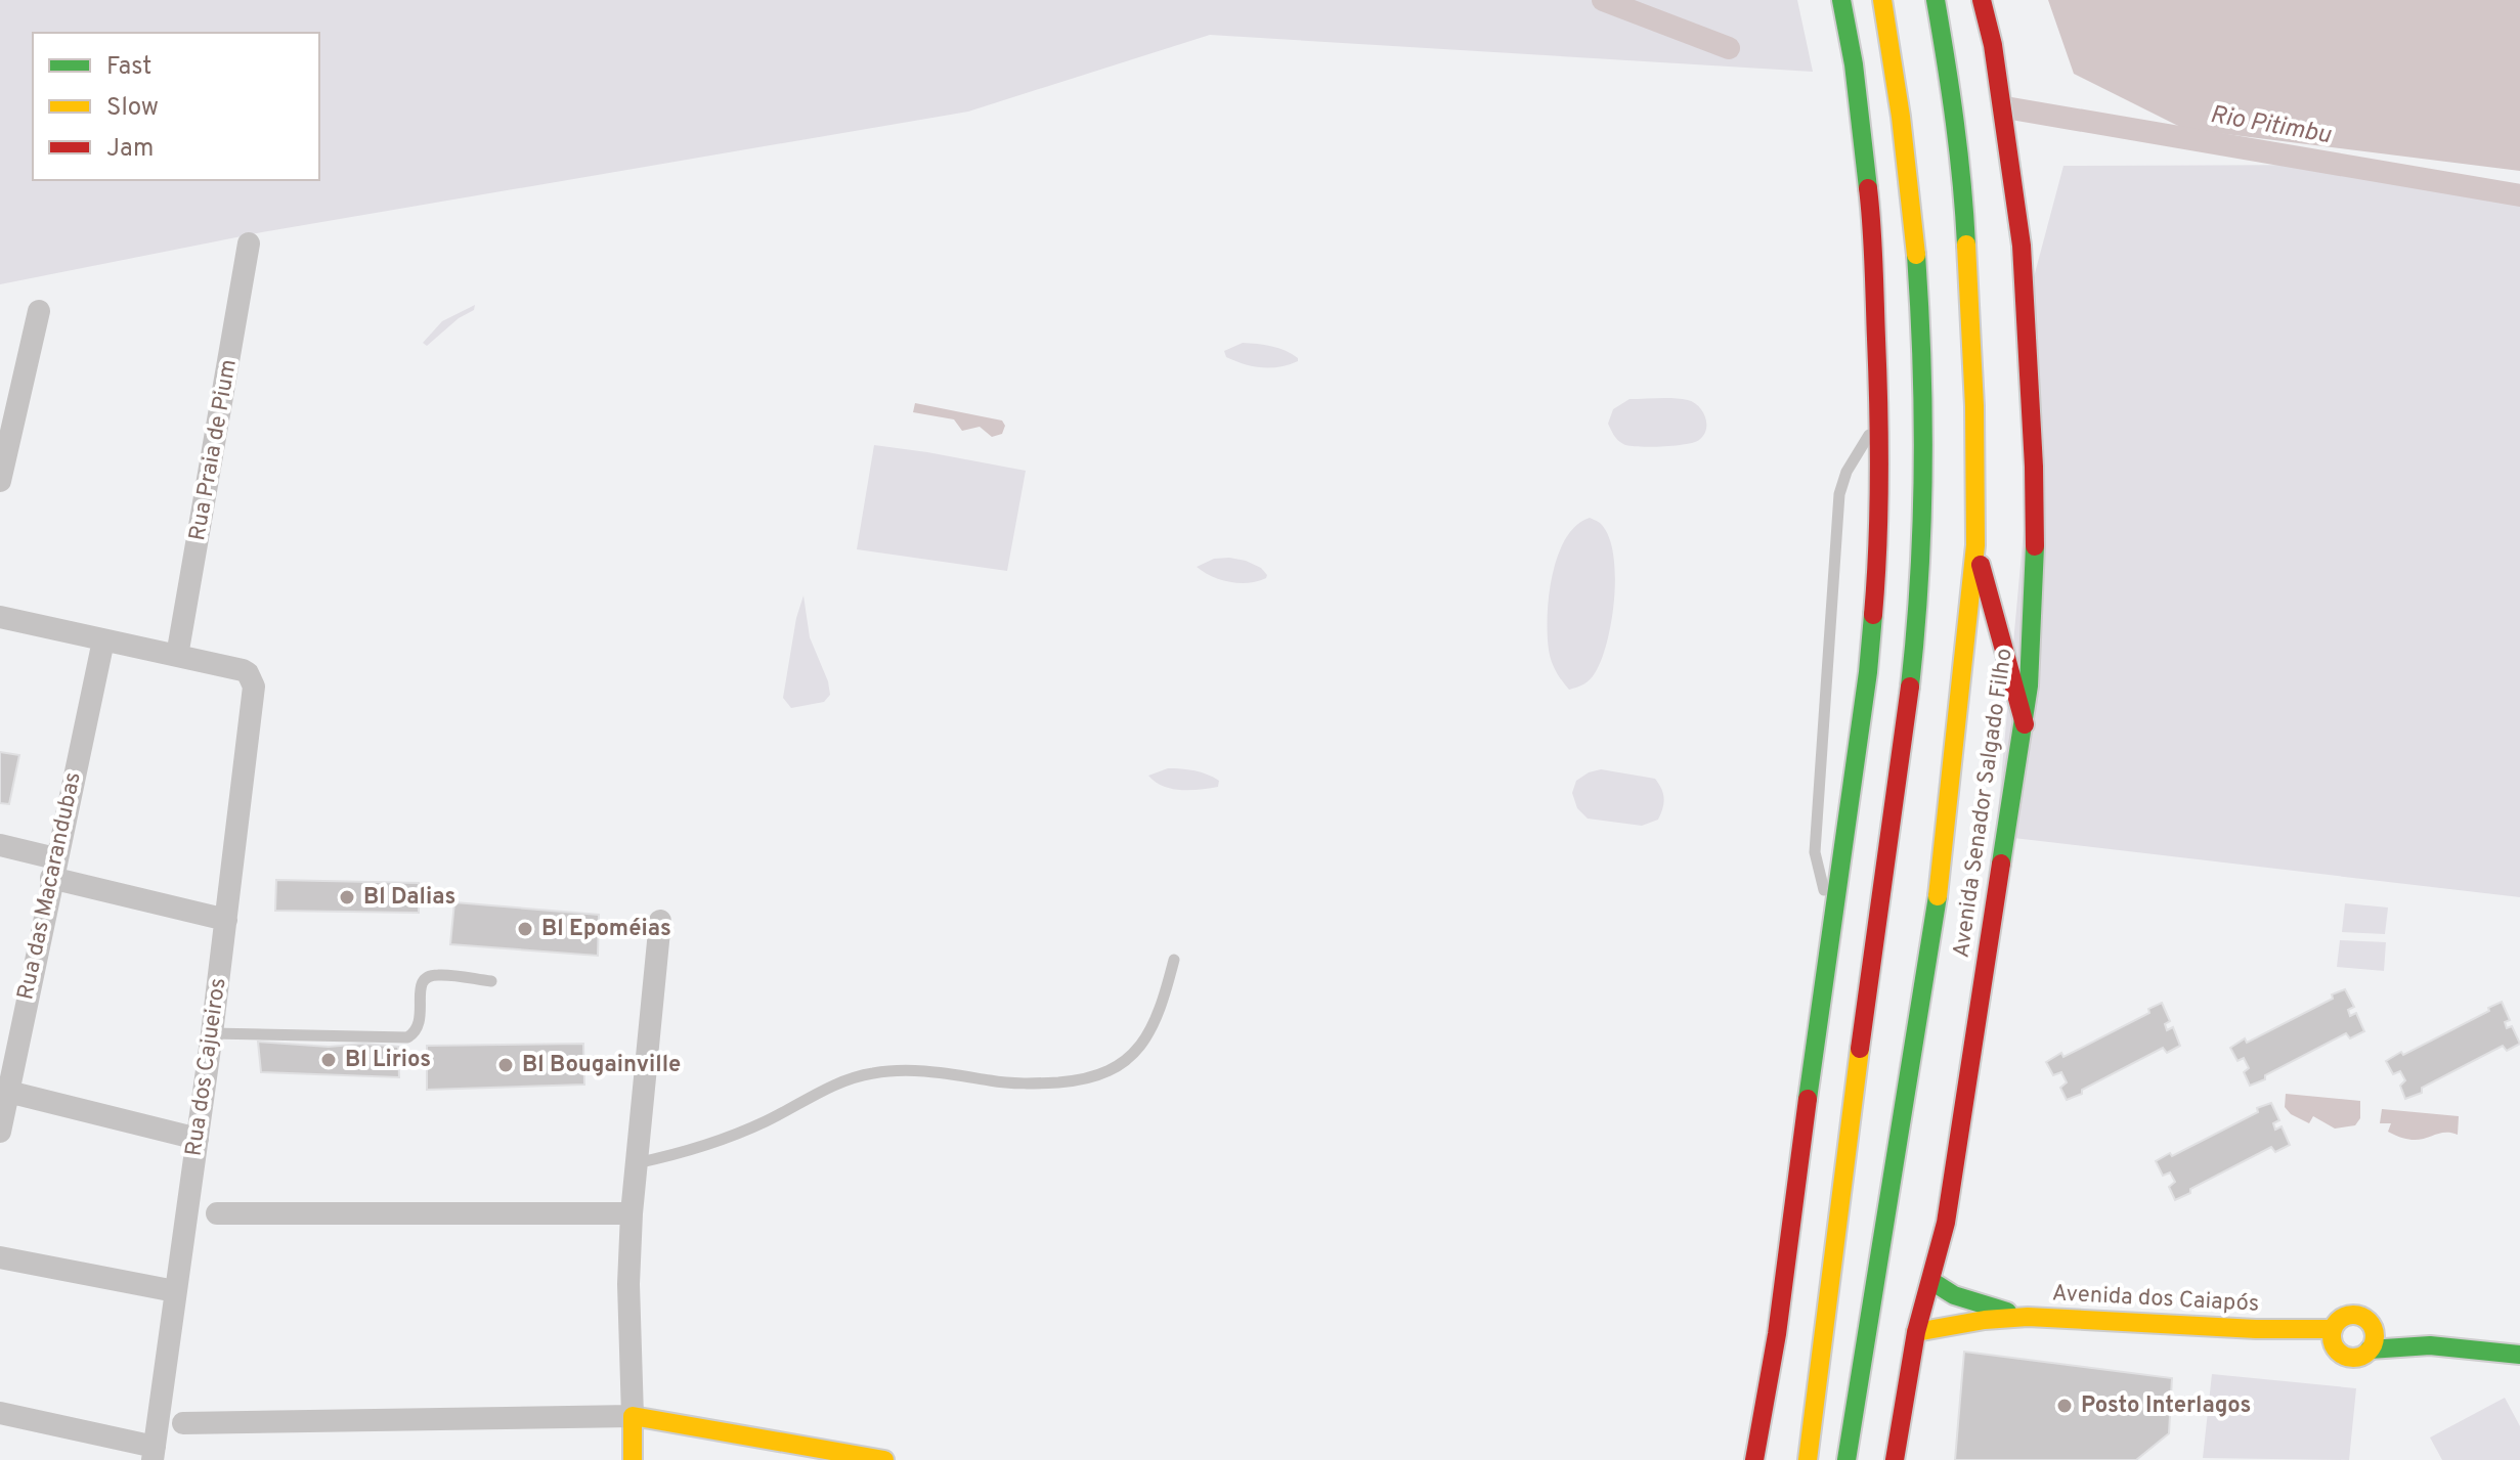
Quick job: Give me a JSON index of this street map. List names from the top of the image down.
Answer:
{
  "streets": {
    "main road": ["Avenida Senador Salgado Filho", "Avenida dos Caiapós"],
    "street": ["Rua Praia de Pium", "Rua das Macarandubas", "Rua dos Cajueiros"]
  },
  "crossings": [
    ["Rua Praia de Pium", "Rua dos Cajueiros"],
    ["Avenida Senador Salgado Filho", "Avenida dos Caiapós"]
  ],
  "water": ["Rio Pitimbu"],
  "places": [
    "Bl Dalias",
    "Bl Epoméias",
    "Bl Lirios",
    "Bl Bougainville",
    "Posto Interlagos"
  ],
  "legend": ["Fast", "Slow", "Jam"]
}
